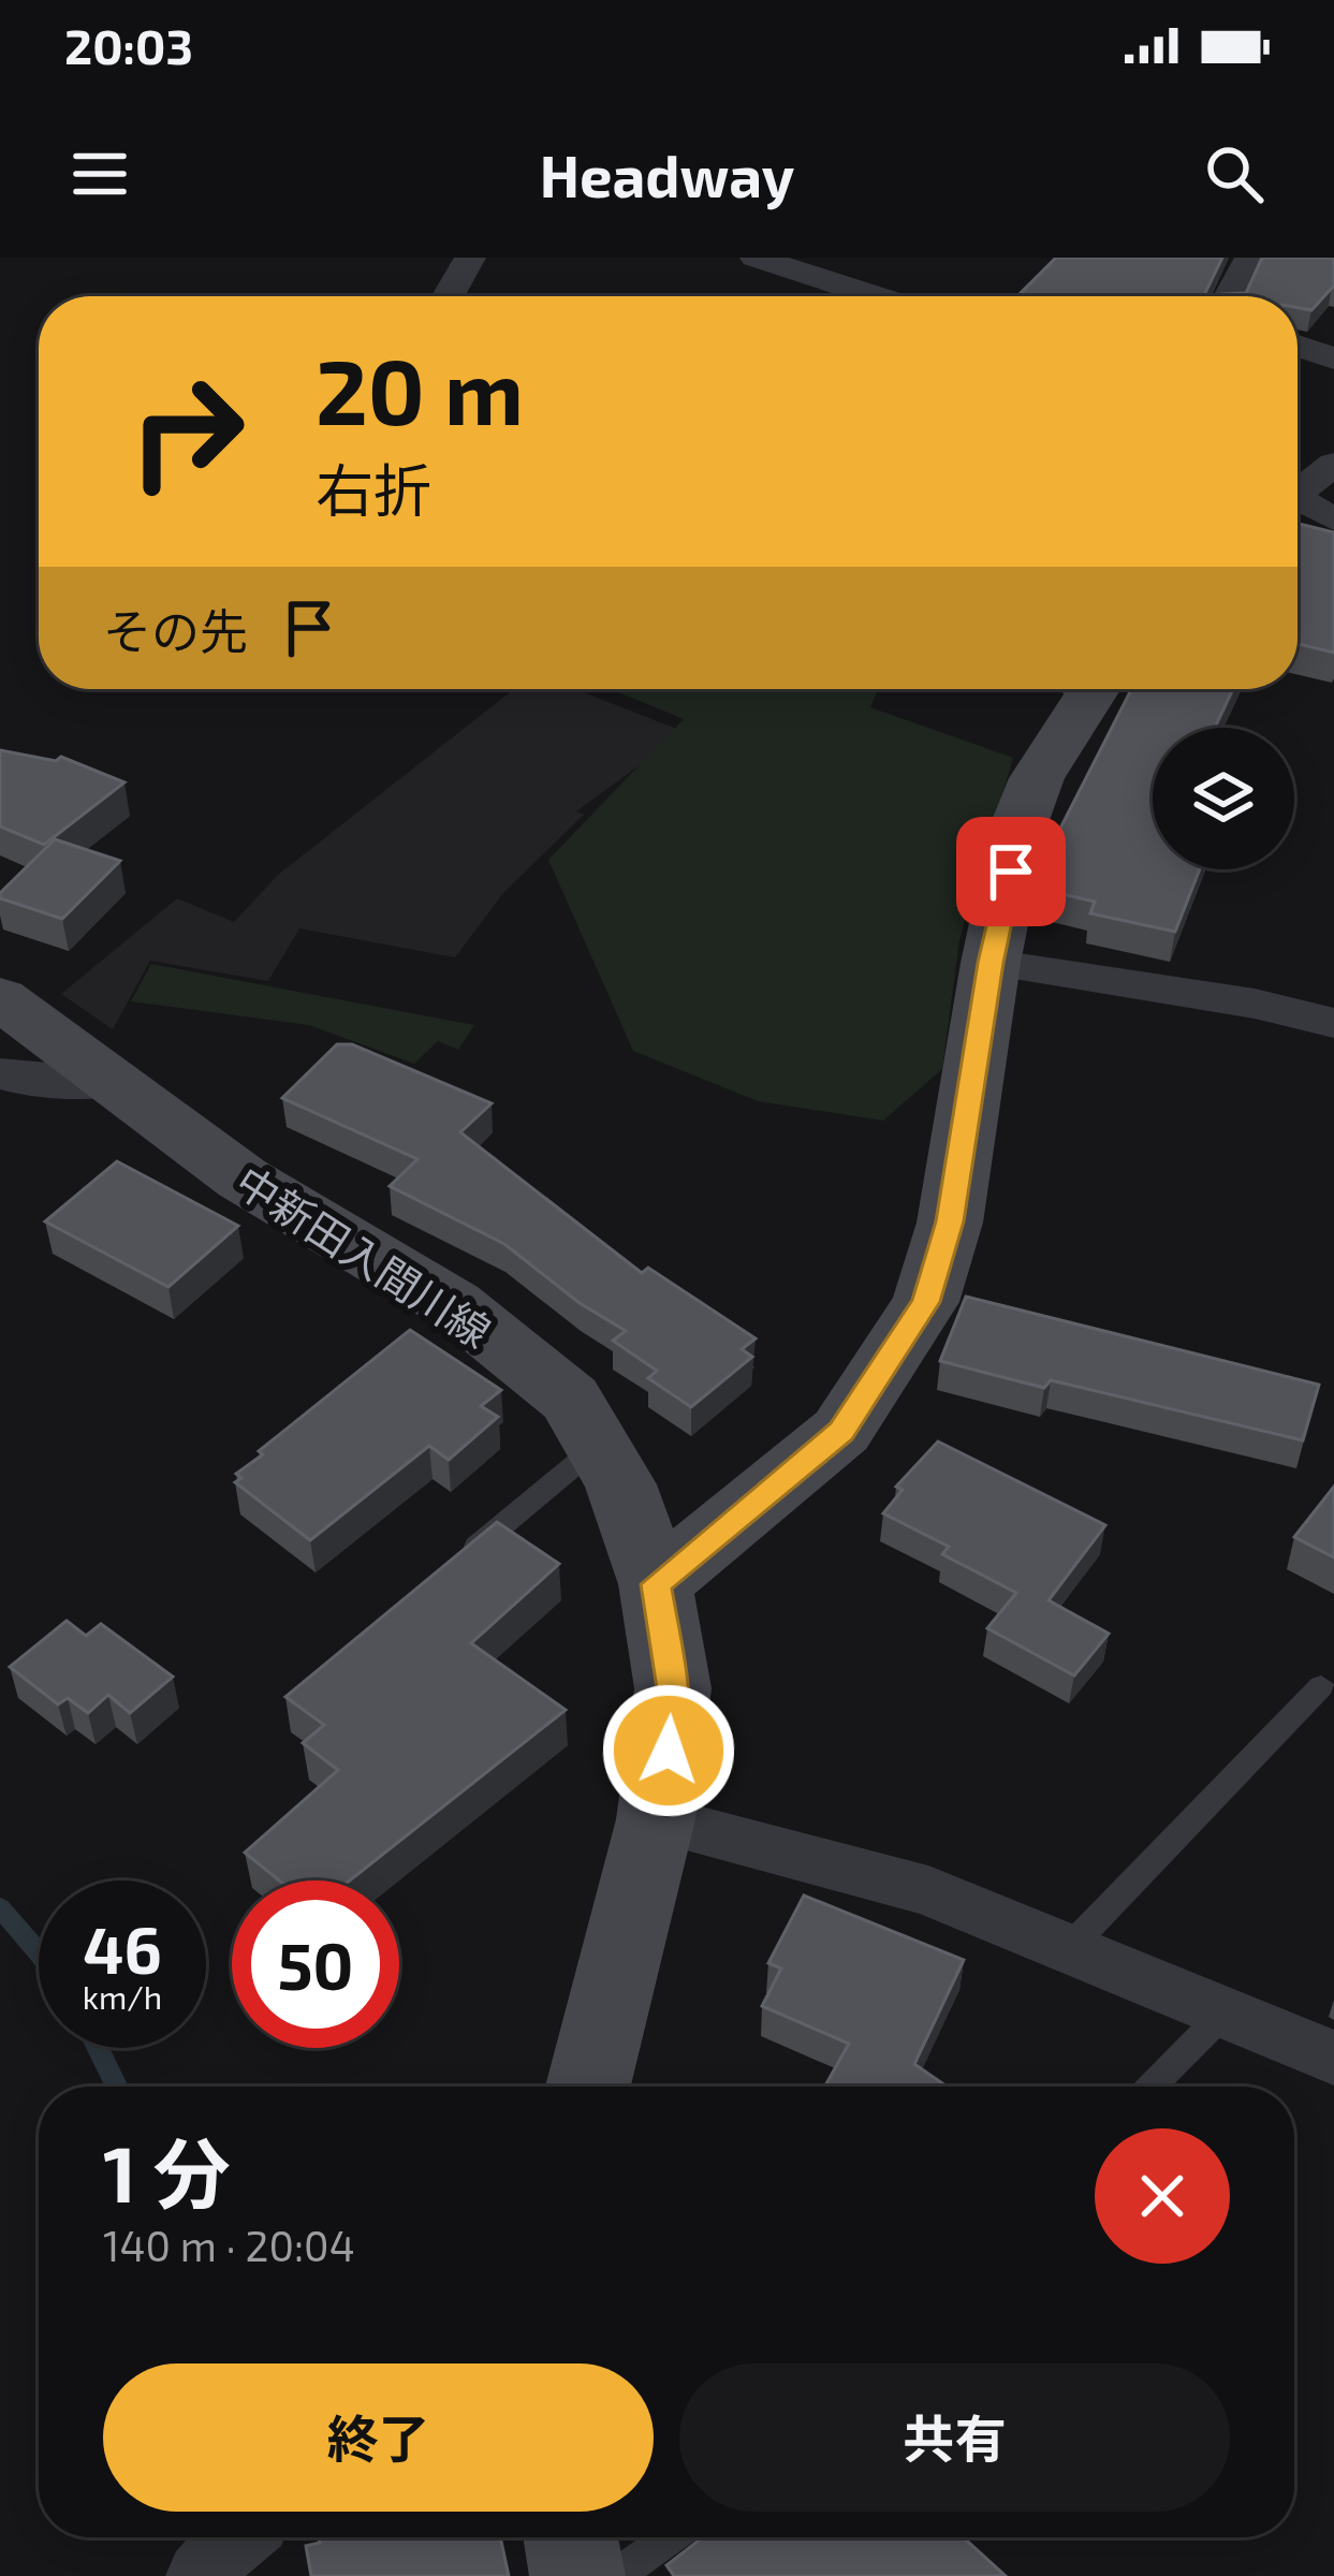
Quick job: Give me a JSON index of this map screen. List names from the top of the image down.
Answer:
{
  "streets": {
    "main road": ["中新田入間川線"]
  },
  "page": {
    "status": "20:03",
    "header": "Headway",
    "turn": ["20 m", "右折"],
    "then": "その先",
    "speed": "46 km/h",
    "limit": "50",
    "heading": ["1 分", "140 m · 20:04"],
    "buttons": ["終了", "共有"]
  }
}
